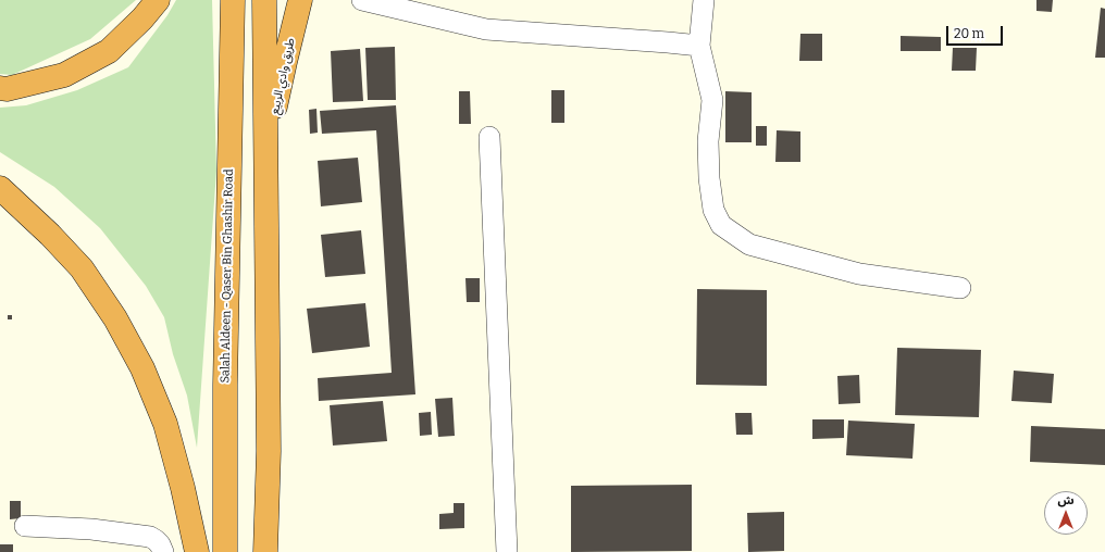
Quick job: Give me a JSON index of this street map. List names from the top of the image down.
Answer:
{
  "streets": {
    "highway": ["طريق وادي الربيع", "Salah Aldeen - Qaser Bin Ghashir Road"]
  },
  "scale_bar": "20 m",
  "north": "top"
}
